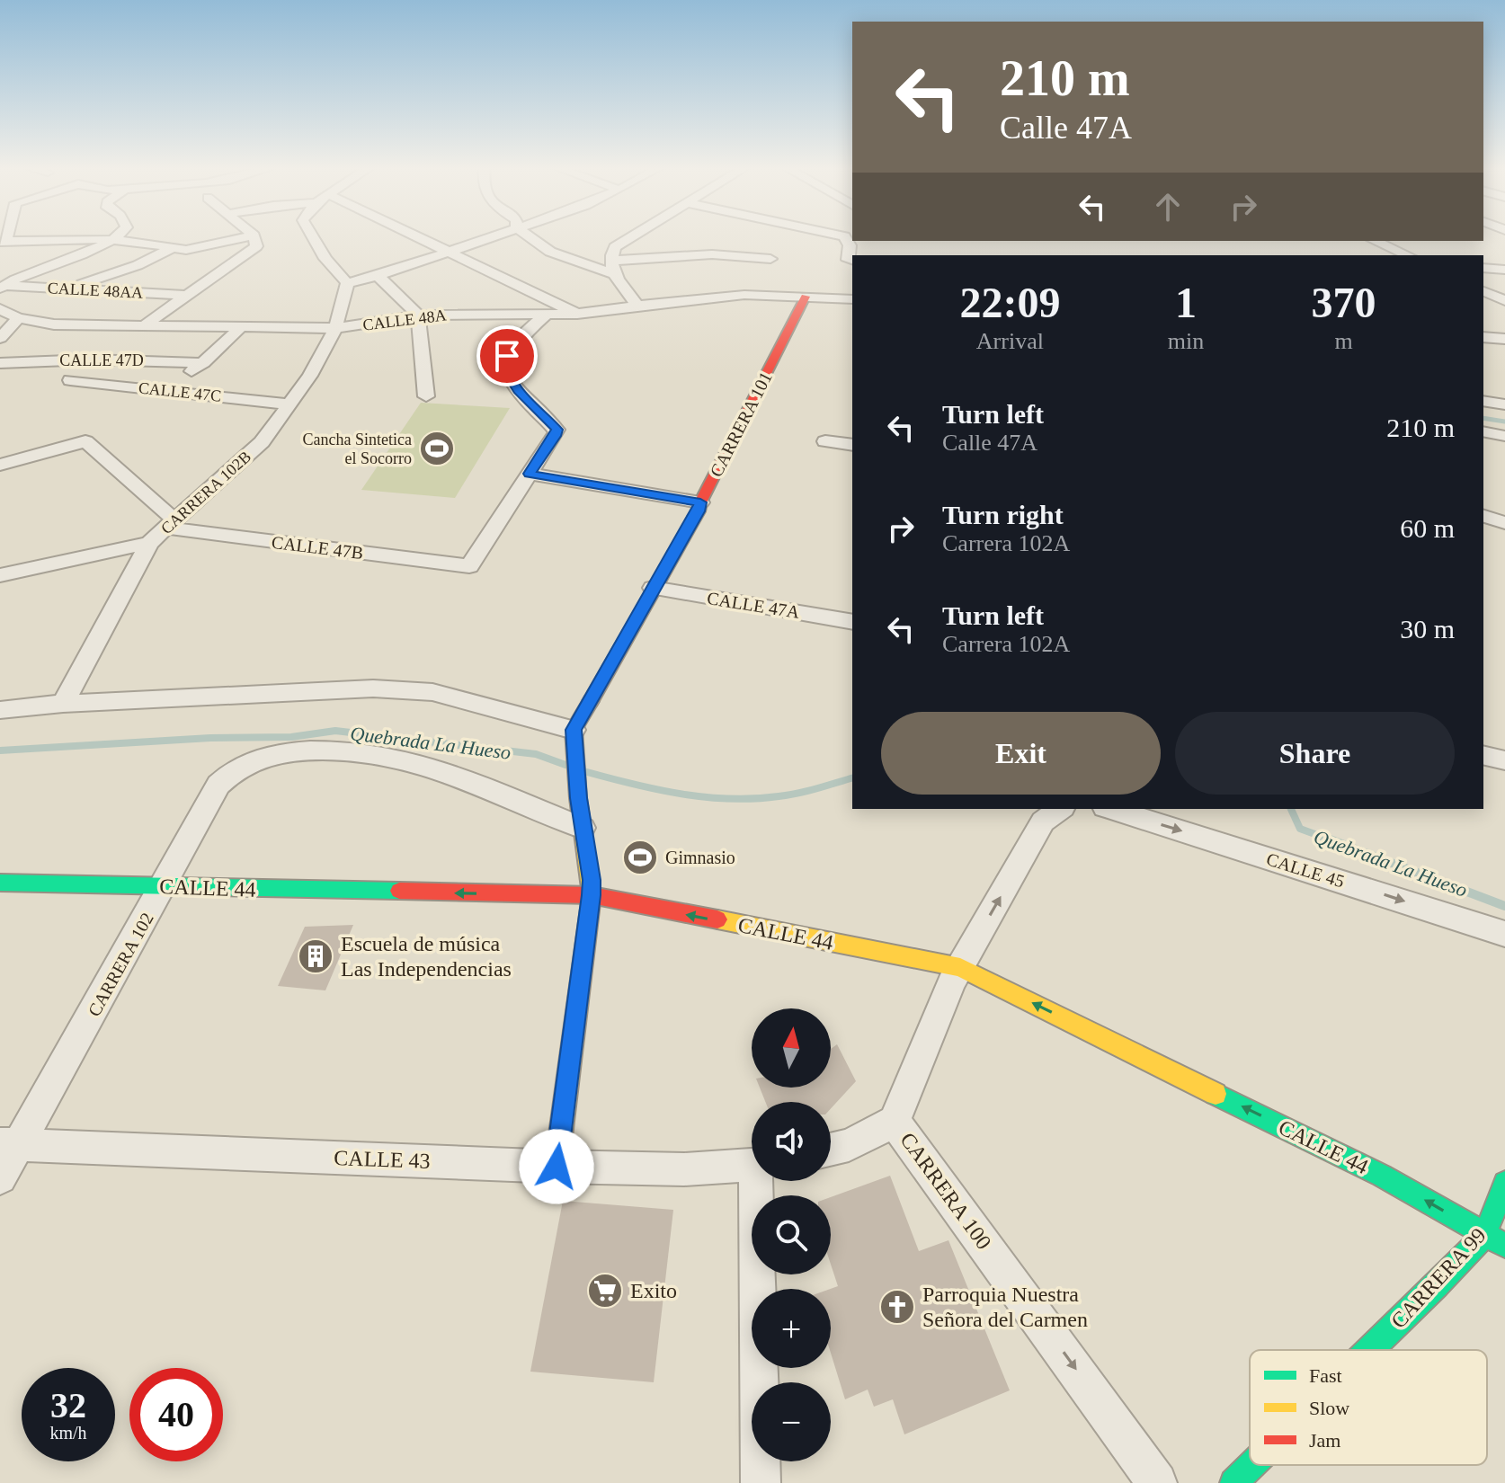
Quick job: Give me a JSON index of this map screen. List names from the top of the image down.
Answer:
{
  "streets": {
    "street": [
      "CALLE 48AA",
      "CALLE 48A",
      "CALLE 47D",
      "CALLE 47C",
      "CARRERA 101",
      "CARRERA 102B",
      "CALLE 47B",
      "CALLE 47A",
      "CALLE 45",
      "CALLE 44",
      "CARRERA 102",
      "CALLE 43",
      "CARRERA 100",
      "CARRERA 99"
    ]
  },
  "crossings": [
    ["CALLE 48A", "CARRERA 101"],
    ["CALLE 48A", "CARRERA 102B"],
    ["CALLE 47C", "CARRERA 102B"],
    ["CARRERA 101", "CALLE 47A"],
    ["CARRERA 102B", "CALLE 47B"],
    ["CALLE 44", "CARRERA 102"],
    ["CALLE 44", "CARRERA 100"],
    ["CALLE 44", "CARRERA 99"],
    ["CARRERA 102", "CALLE 43"]
  ],
  "one_way": ["CALLE 45", "CALLE 44"],
  "water": ["Quebrada La Hueso"],
  "places": {
    "sports": ["Cancha Sintetica el Socorro", "Gimnasio"],
    "building": ["Escuela de música Las Independencias"],
    "supermarket": ["Exito"],
    "church": ["Parroquia Nuestra Señora del Carmen"]
  },
  "legend": ["Fast", "Slow", "Jam"],
  "north": "top",
  "page": {
    "turn": ["210 m", "Calle 47A"],
    "eta": [
      "22:09",
      "Arrival",
      "1",
      "min",
      "370",
      "m"
    ],
    "list": [
      {
        "name": "Turn left",
        "note": "Calle 47A",
        "value": "210 m"
      },
      {
        "name": "Turn right",
        "note": "Carrera 102A",
        "value": "60 m"
      },
      {
        "name": "Turn left",
        "note": "Carrera 102A",
        "value": "30 m"
      }
    ],
    "buttons": ["Exit", "Share"],
    "map_buttons": ["+", "−"],
    "speed": "32 km/h",
    "limit": "40"
  }
}
